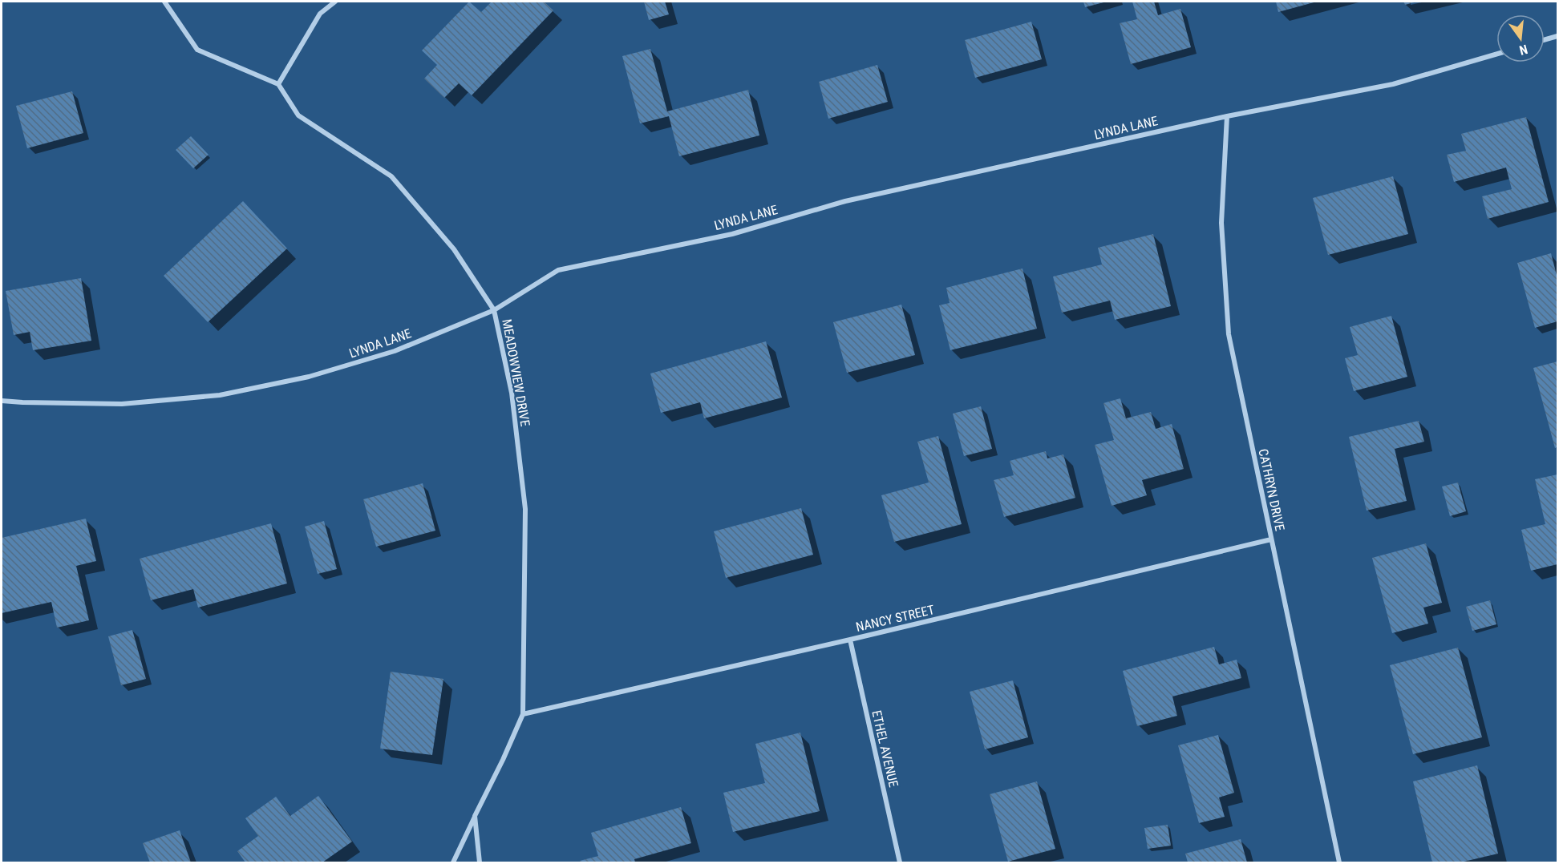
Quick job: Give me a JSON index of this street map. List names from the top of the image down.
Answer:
{
  "streets": {
    "street": [
      "LYNDA LANE",
      "MEADOWVIEW DRIVE",
      "CATHRYN DRIVE",
      "NANCY STREET",
      "ETHEL AVENUE"
    ]
  },
  "crossings": [
    ["LYNDA LANE", "MEADOWVIEW DRIVE"],
    ["LYNDA LANE", "CATHRYN DRIVE"],
    ["MEADOWVIEW DRIVE", "NANCY STREET"],
    ["CATHRYN DRIVE", "NANCY STREET"],
    ["NANCY STREET", "ETHEL AVENUE"]
  ],
  "north": "bottom"
}
